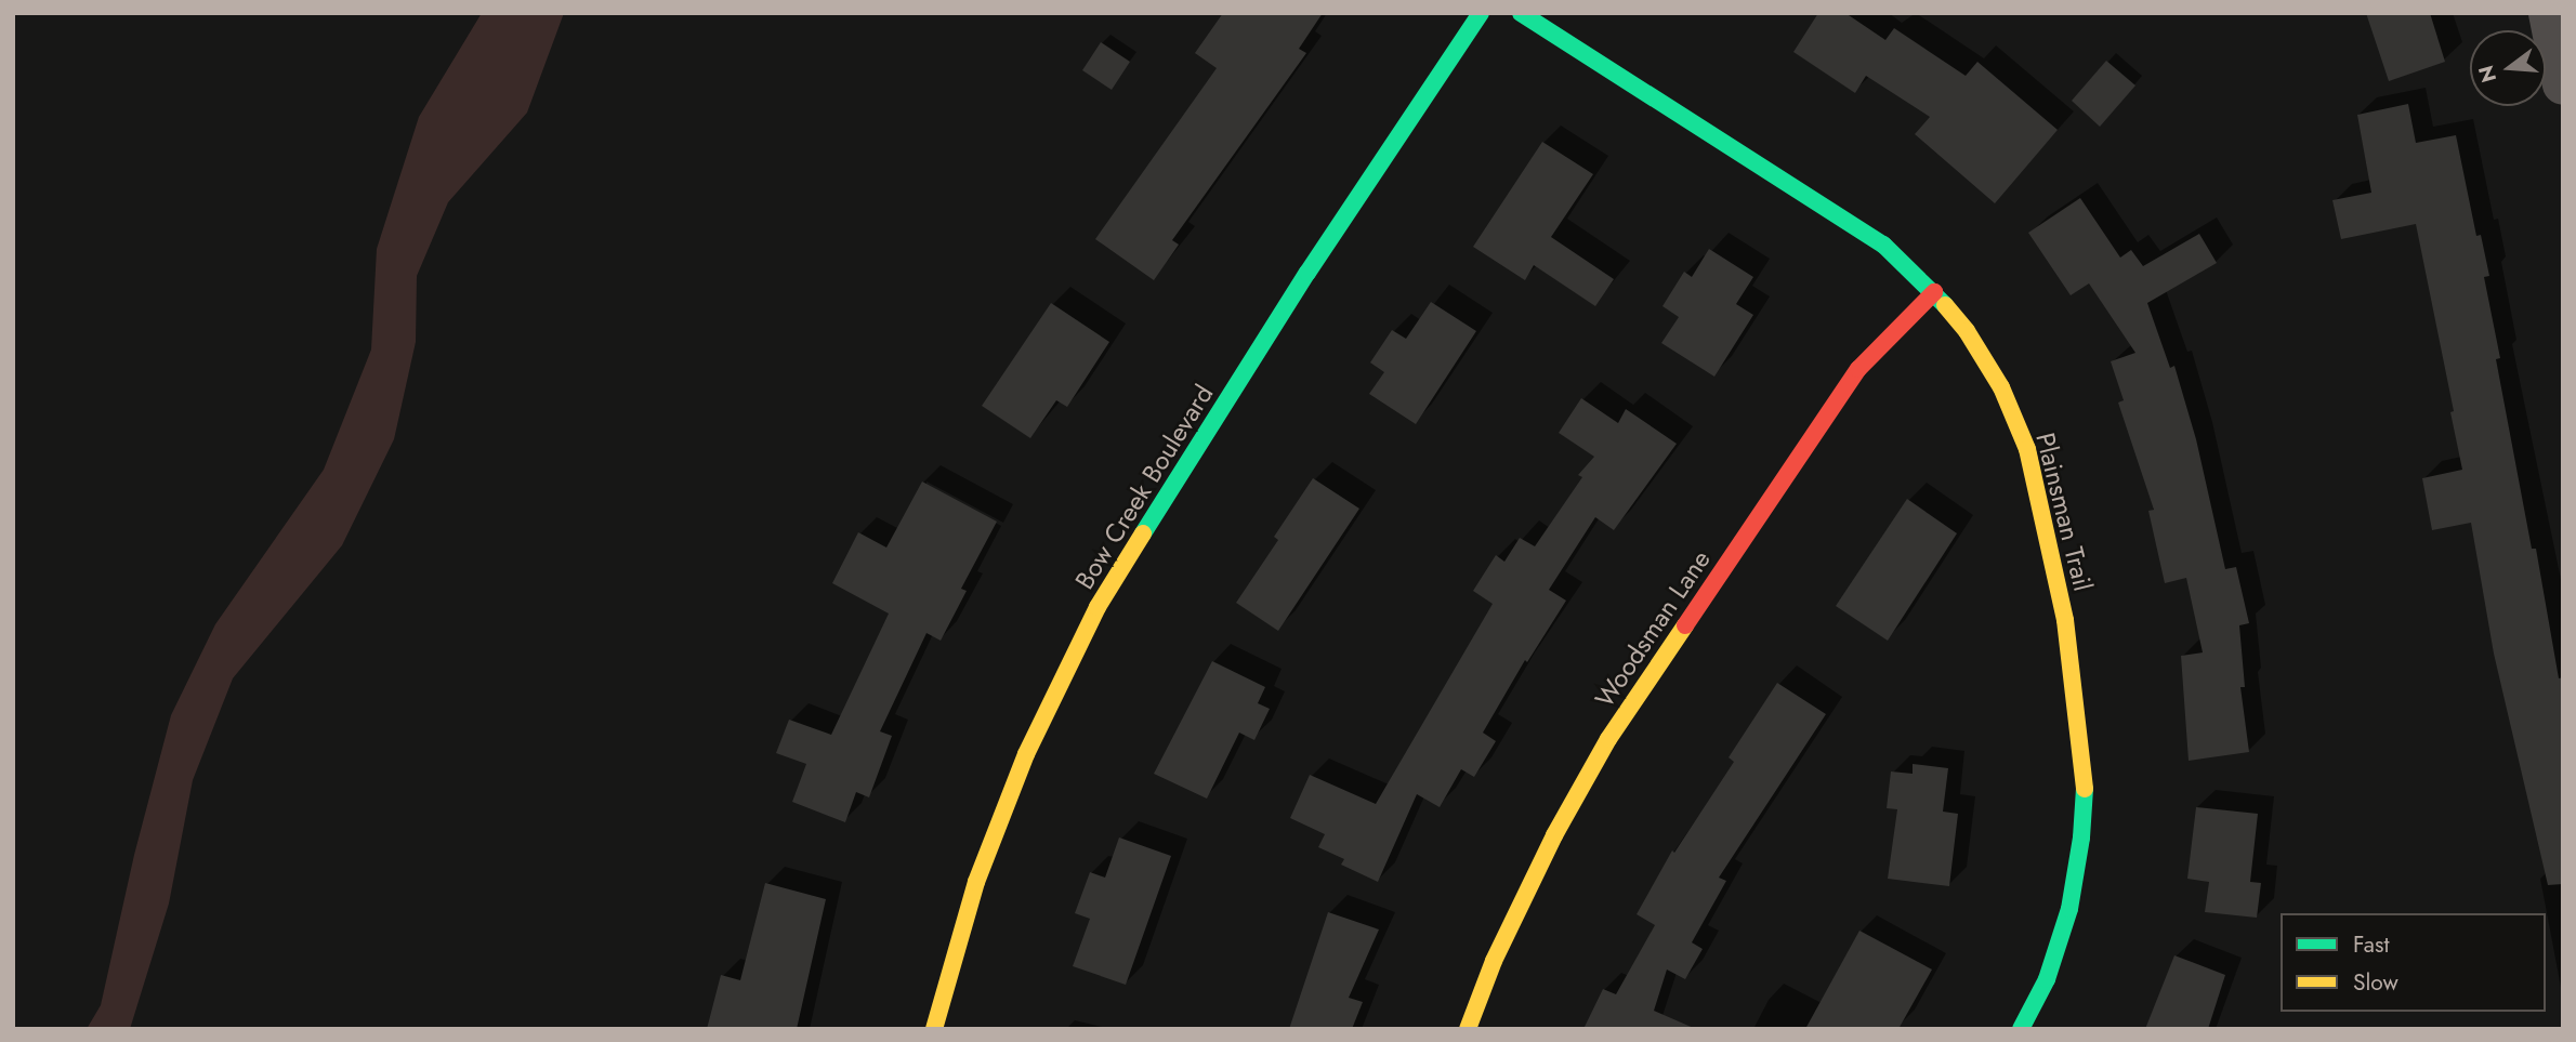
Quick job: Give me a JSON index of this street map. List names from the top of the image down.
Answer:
{
  "streets": {
    "street": ["Bow Creek Boulevard", "Plainsman Trail", "Woodsman Lane"]
  },
  "crossings": [
    ["Plainsman Trail", "Woodsman Lane"]
  ],
  "legend": ["Fast", "Slow"],
  "north": "left"
}
